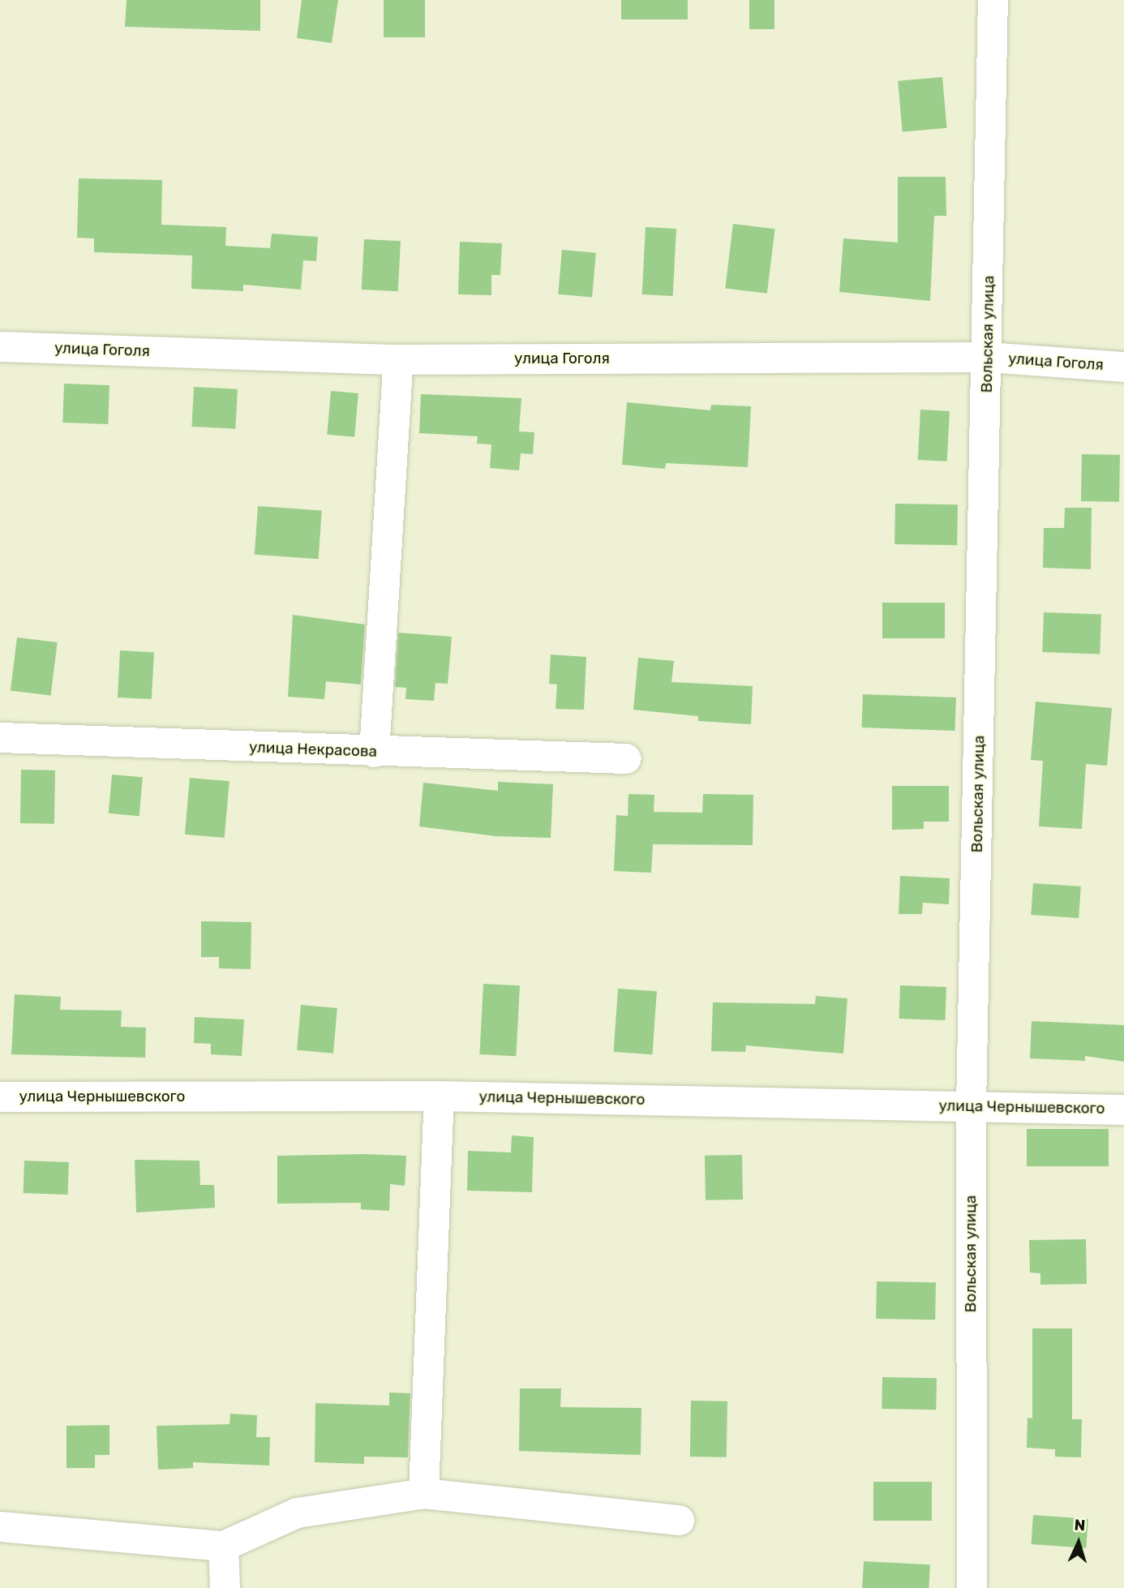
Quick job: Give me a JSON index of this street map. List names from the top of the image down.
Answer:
{
  "streets": {
    "street": [
      "Вольская улица",
      "улица Гоголя",
      "улица Некрасова",
      "улица Чернышевского"
    ]
  },
  "crossings": [
    ["Вольская улица", "улица Гоголя"],
    ["Вольская улица", "улица Чернышевского"]
  ],
  "north": "top"
}
